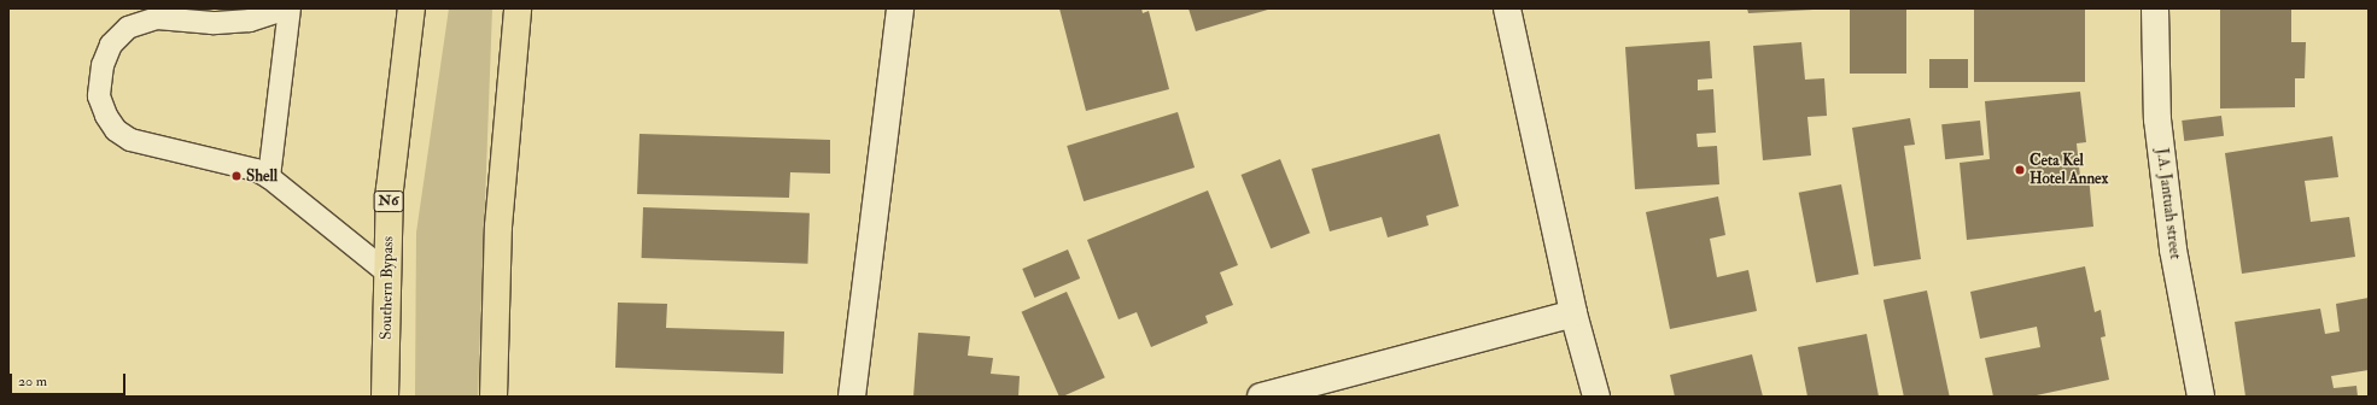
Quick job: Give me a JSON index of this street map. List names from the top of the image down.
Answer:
{
  "streets": {
    "highway": ["N6", "Southern Bypass"],
    "street": ["J.A. Jantuah street"]
  },
  "places": ["Ceta Kel Hotel Annex", "Shell"],
  "scale_bar": "20 m"
}
